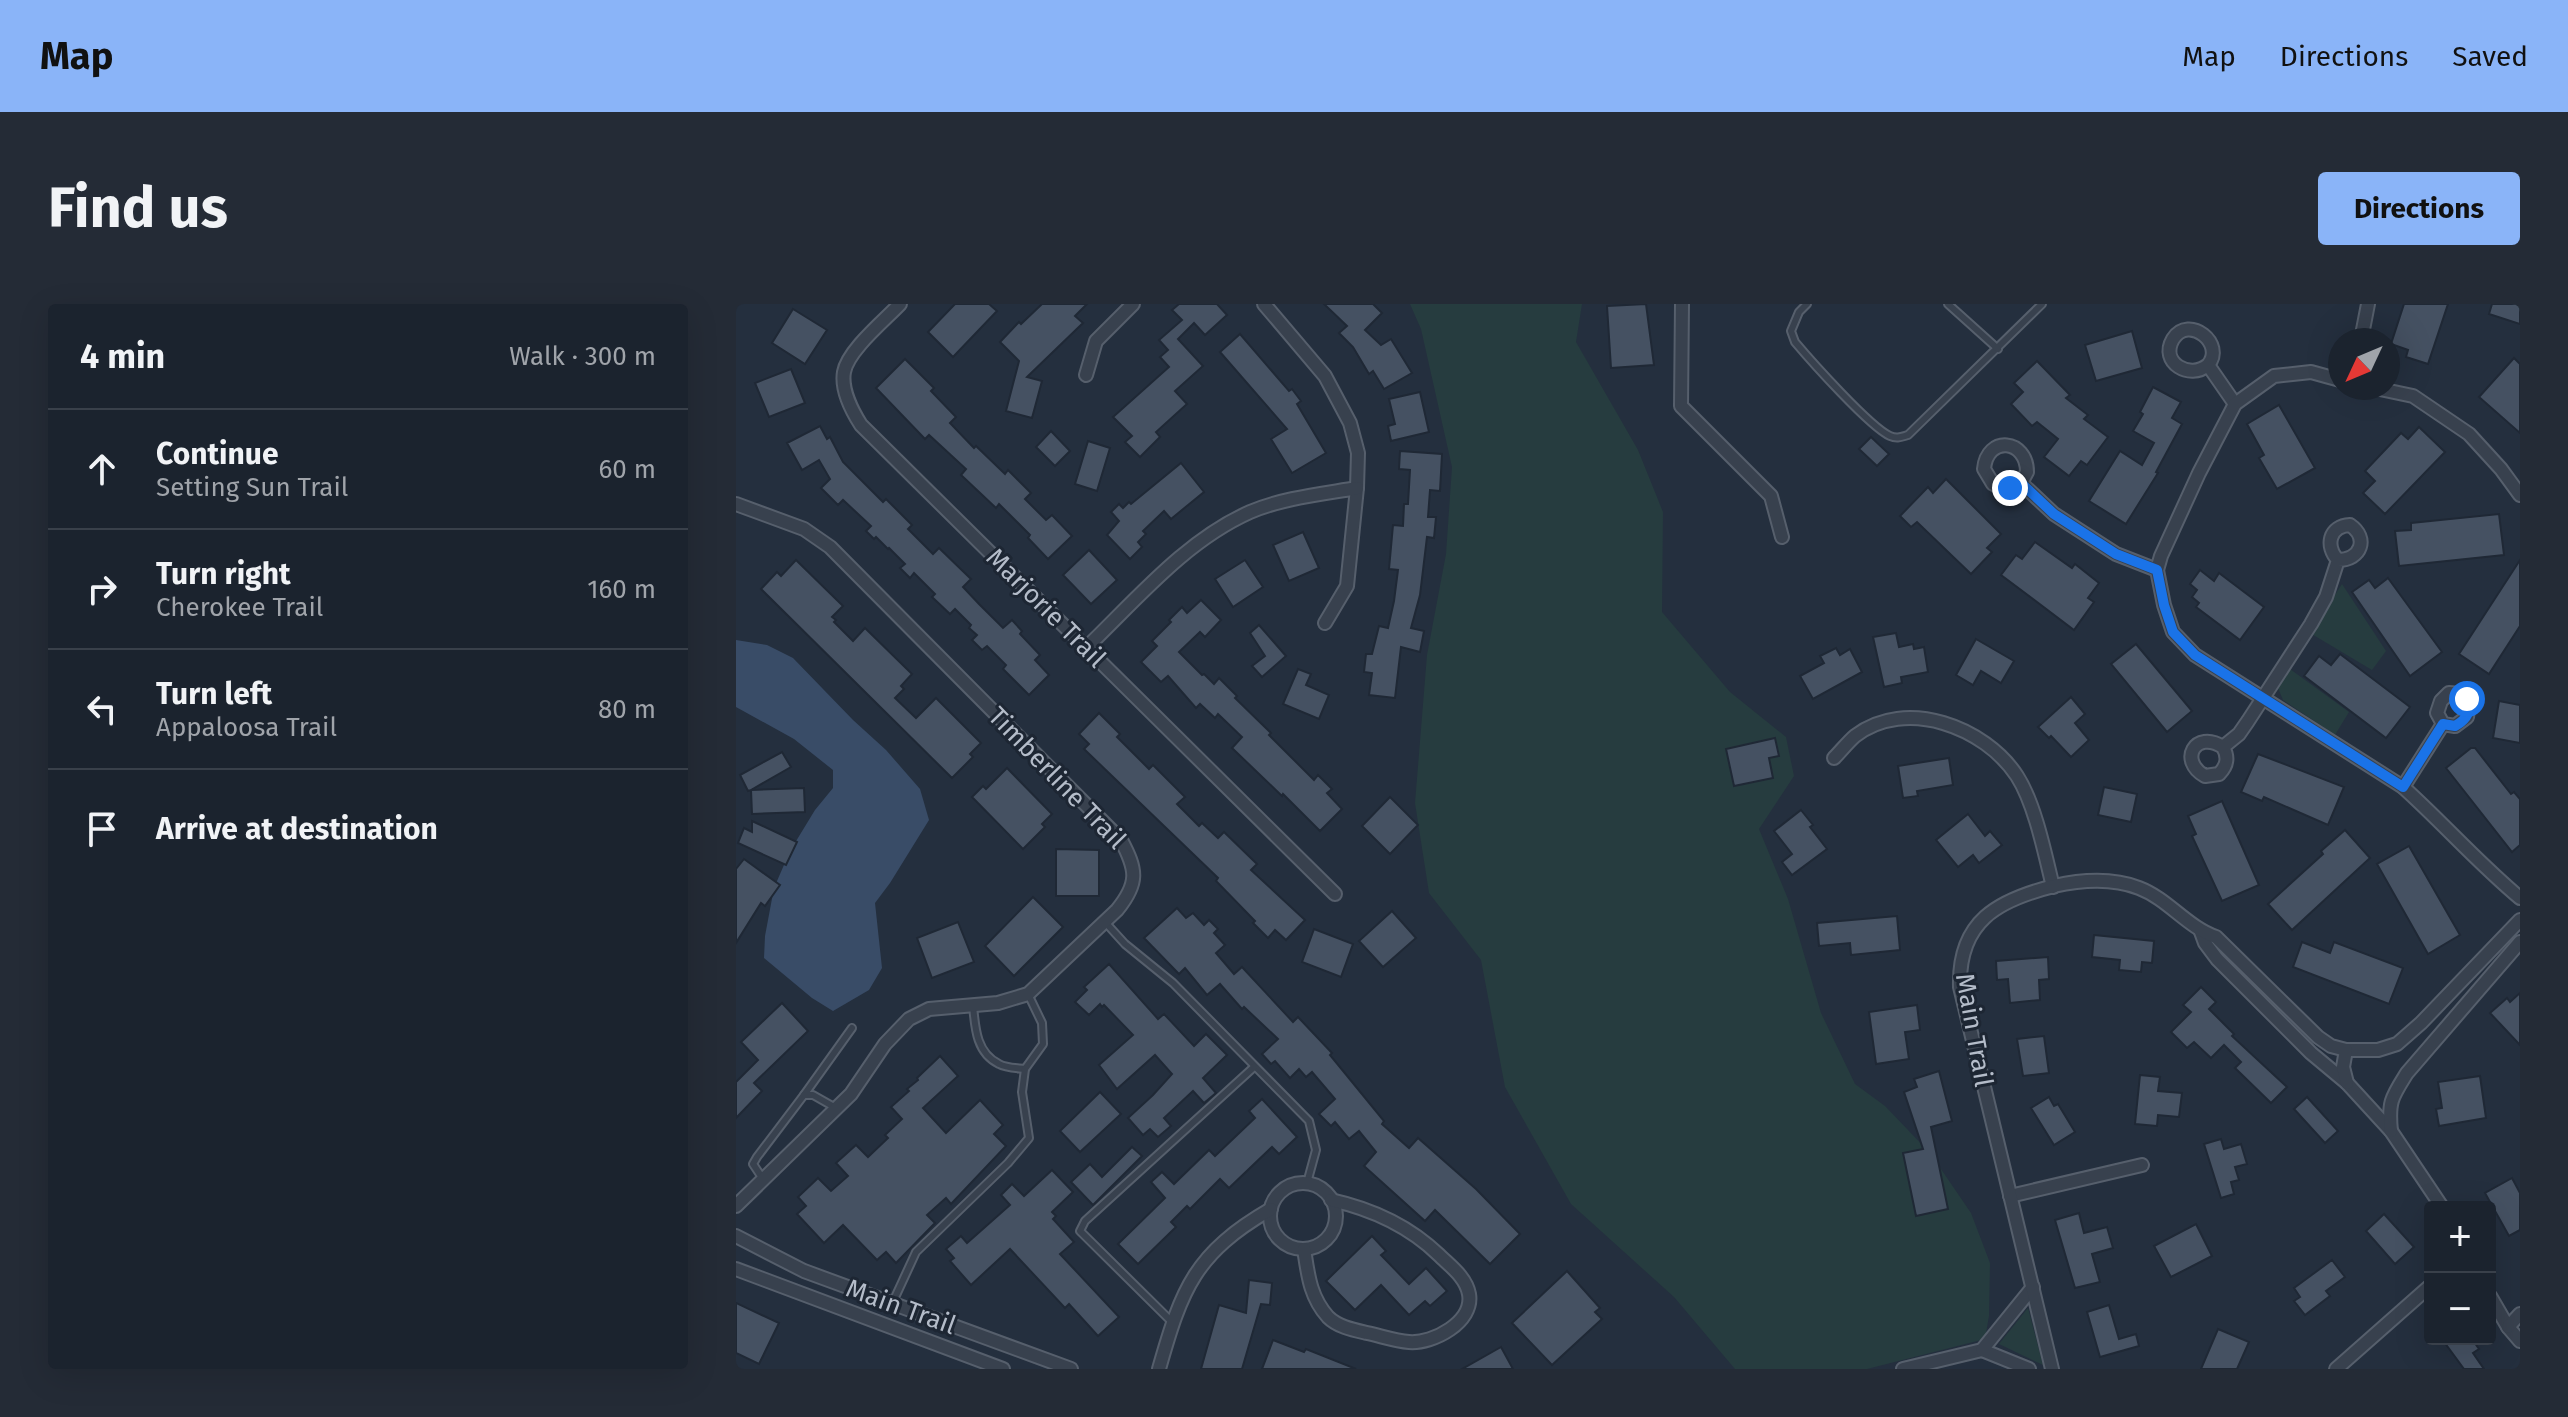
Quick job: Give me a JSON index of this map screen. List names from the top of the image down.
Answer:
{
  "streets": {
    "street": ["Marjorie Trail", "Timberline Trail", "Main Trail"]
  },
  "north": "bottom left",
  "page": {
    "header": "Map",
    "nav": ["Map", "Directions", "Saved"],
    "buttons": "Directions",
    "title": "Find us",
    "heading": ["4 min", "Walk · 300 m"],
    "list": [
      ["Continue", "Setting Sun Trail", "60 m"],
      ["Turn right", "Cherokee Trail", "160 m"],
      ["Turn left", "Appaloosa Trail", "80 m"],
      "Arrive at destination"
    ],
    "map_buttons": ["+", "−"]
  }
}
